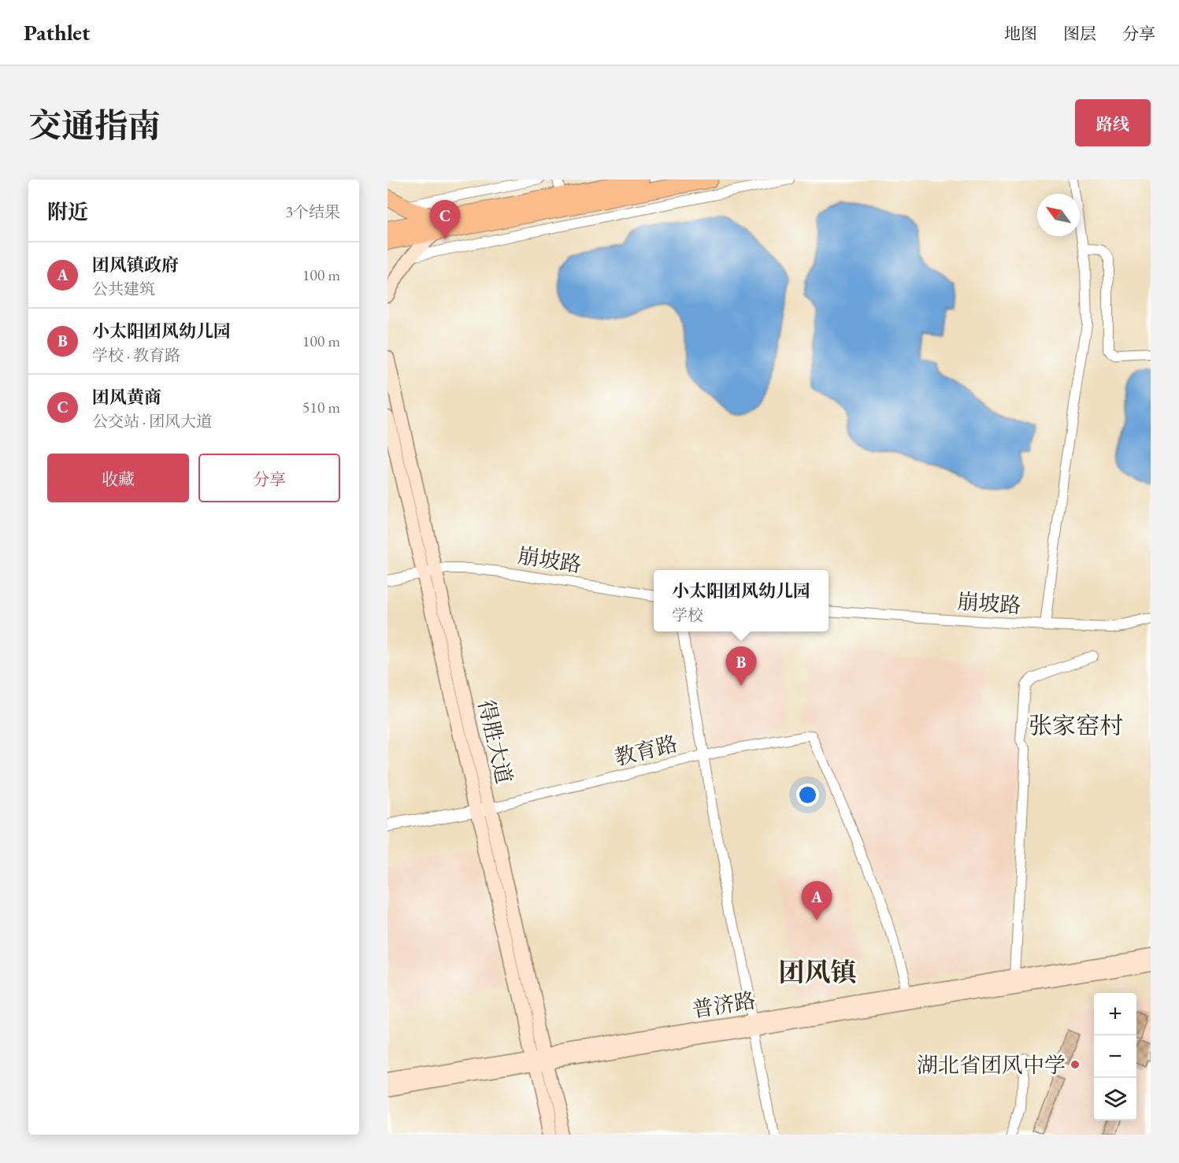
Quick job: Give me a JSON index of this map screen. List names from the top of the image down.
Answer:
{
  "streets": {
    "main road": ["得胜大道", "普济路"],
    "street": ["崩坡路", "教育路"]
  },
  "crossings": [
    ["崩坡路", "得胜大道"],
    ["得胜大道", "教育路"],
    ["得胜大道", "普济路"],
    ["教育路", "普济路"]
  ],
  "districts": ["张家窑村", "团风镇"],
  "places": ["湖北省团风中学"],
  "north": "top left",
  "page": {
    "header": "Pathlet",
    "nav": ["地图", "图层", "分享"],
    "title": "交通指南",
    "buttons": [
      "路线",
      ["收藏", "分享"]
    ],
    "heading": ["附近", "3个结果"],
    "pins": ["C", "B", "A"],
    "list": [
      {
        "mark": "A",
        "name": "团风镇政府",
        "note": "公共建筑",
        "value": "100 m"
      },
      {
        "mark": "B",
        "name": "小太阳团风幼儿园",
        "note": "学校 · 教育路",
        "value": "100 m"
      },
      {
        "mark": "C",
        "name": "团风黄商",
        "note": "公交站 · 团风大道",
        "value": "510 m"
      }
    ],
    "popup": ["小太阳团风幼儿园", "学校"],
    "map_buttons": ["+", "−"]
  }
}
